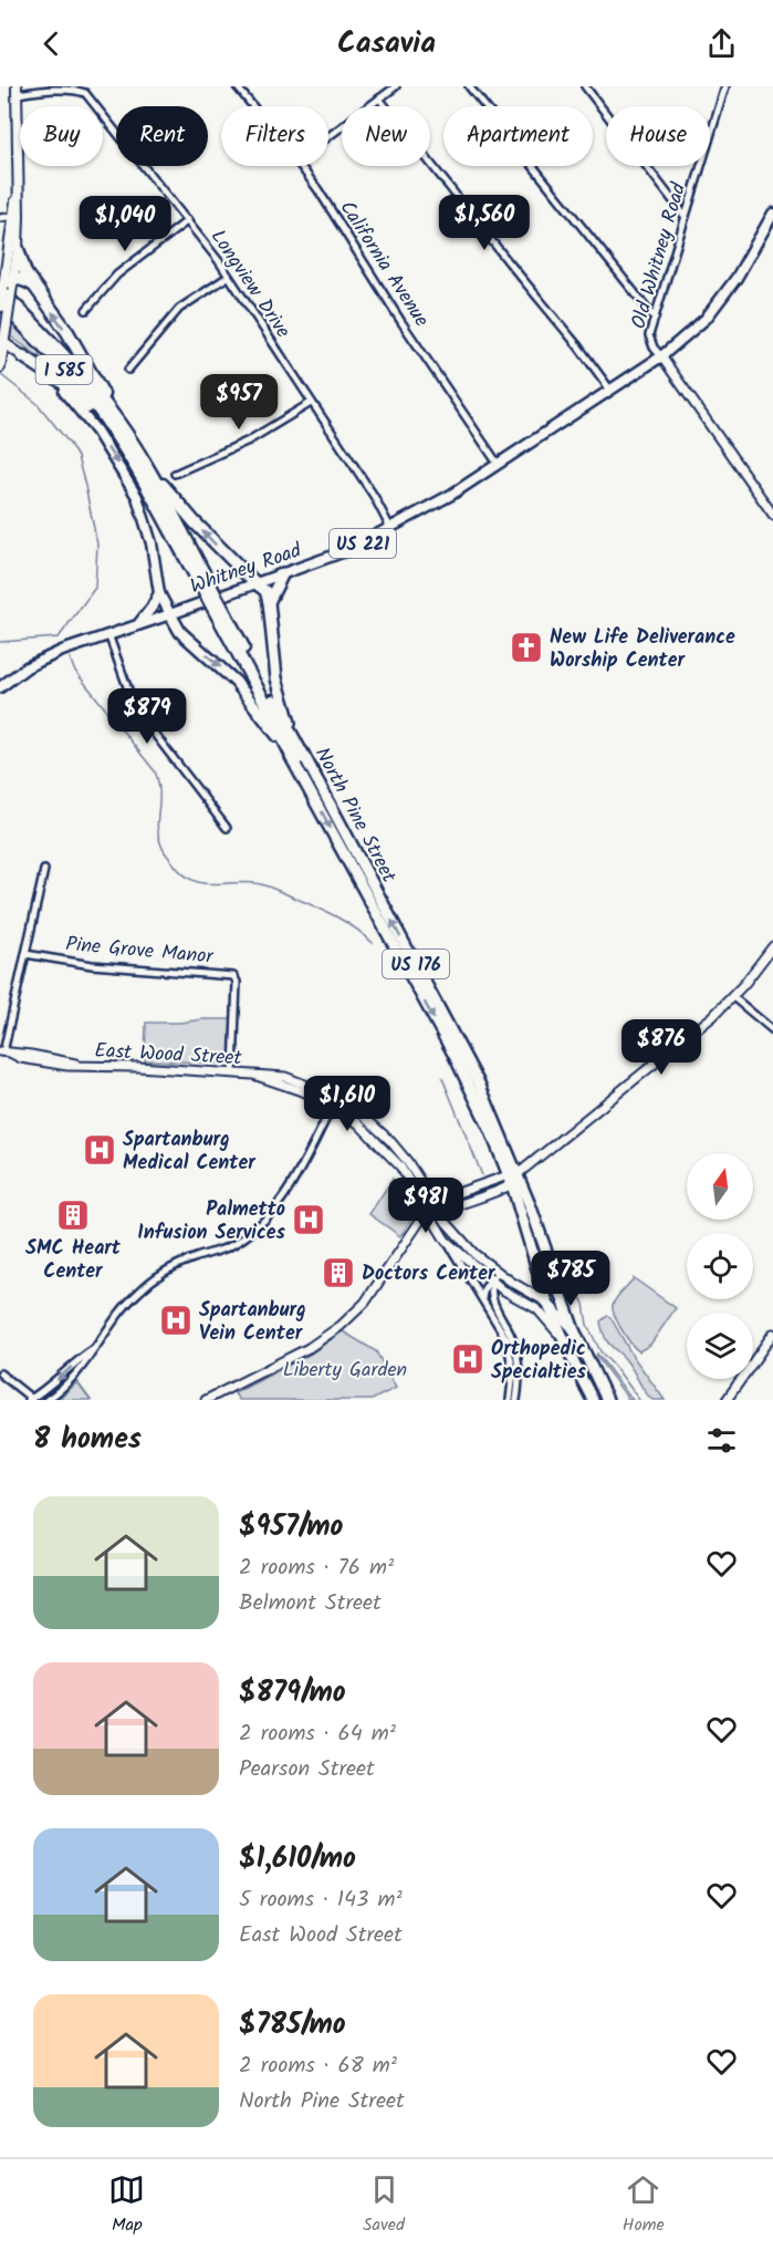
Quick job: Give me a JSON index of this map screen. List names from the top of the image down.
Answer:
{
  "streets": {
    "highway": ["I 585", "North Pine Street", "US 176"],
    "main road": ["US 221", "Whitney Road"],
    "street": [
      "Old Whitney Road",
      "California Avenue",
      "Longview Drive",
      "Pine Grove Manor",
      "East Wood Street"
    ]
  },
  "crossings": [
    ["Old Whitney Road", "US 221"],
    ["Old Whitney Road", "Whitney Road"],
    ["California Avenue", "Whitney Road"],
    ["Longview Drive", "Whitney Road"],
    ["US 221", "Whitney Road"],
    ["North Pine Street", "East Wood Street"],
    ["Pine Grove Manor", "East Wood Street"]
  ],
  "parks": ["Liberty Garden"],
  "places": {
    "church": ["New Life Deliverance Worship Center"],
    "hospital": [
      "Spartanburg Medical Center",
      "Palmetto Infusion Services",
      "Spartanburg Vein Center",
      "Orthopedic Specialties"
    ],
    "building": ["SMC Heart Center", "Doctors Center"]
  },
  "north": "top",
  "page": {
    "header": "Casavia",
    "chip": [
      "Buy",
      "Rent",
      "Filters",
      "New",
      "Apartment",
      "House"
    ],
    "price": [
      "$1,560",
      "$1,040",
      "$957",
      "$879",
      "$876",
      "$1,610",
      "$981",
      "$785"
    ],
    "heading": "8 homes",
    "list": [
      {
        "name": "$957/mo",
        "note": "2 rooms · 76 m² · Belmont Street"
      },
      {
        "name": "$879/mo",
        "note": "2 rooms · 64 m² · Pearson Street"
      },
      {
        "name": "$1,610/mo",
        "note": "5 rooms · 143 m² · East Wood Street"
      },
      {
        "name": "$785/mo",
        "note": "2 rooms · 68 m² · North Pine Street"
      }
    ],
    "tabs": ["Map", "Saved", "Home"]
  }
}
